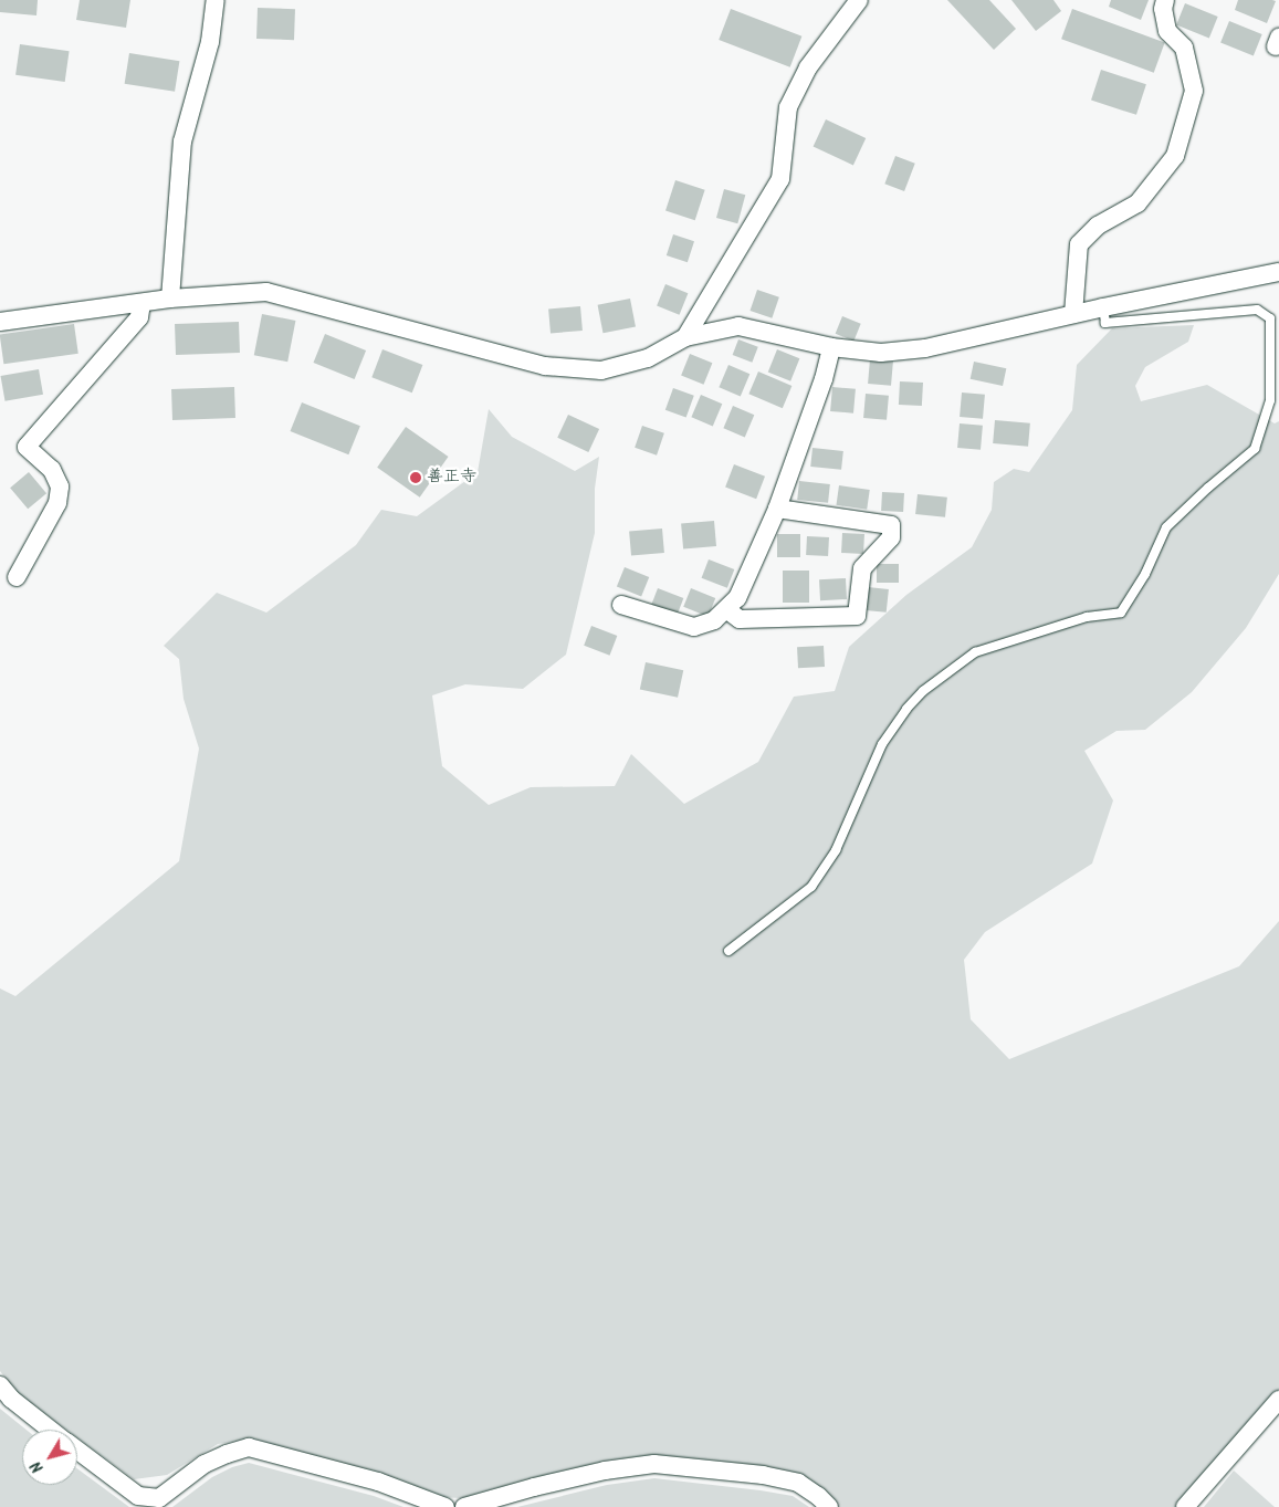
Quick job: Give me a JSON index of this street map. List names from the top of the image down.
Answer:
{
  "places": ["善正寺"],
  "north": "bottom left"
}
